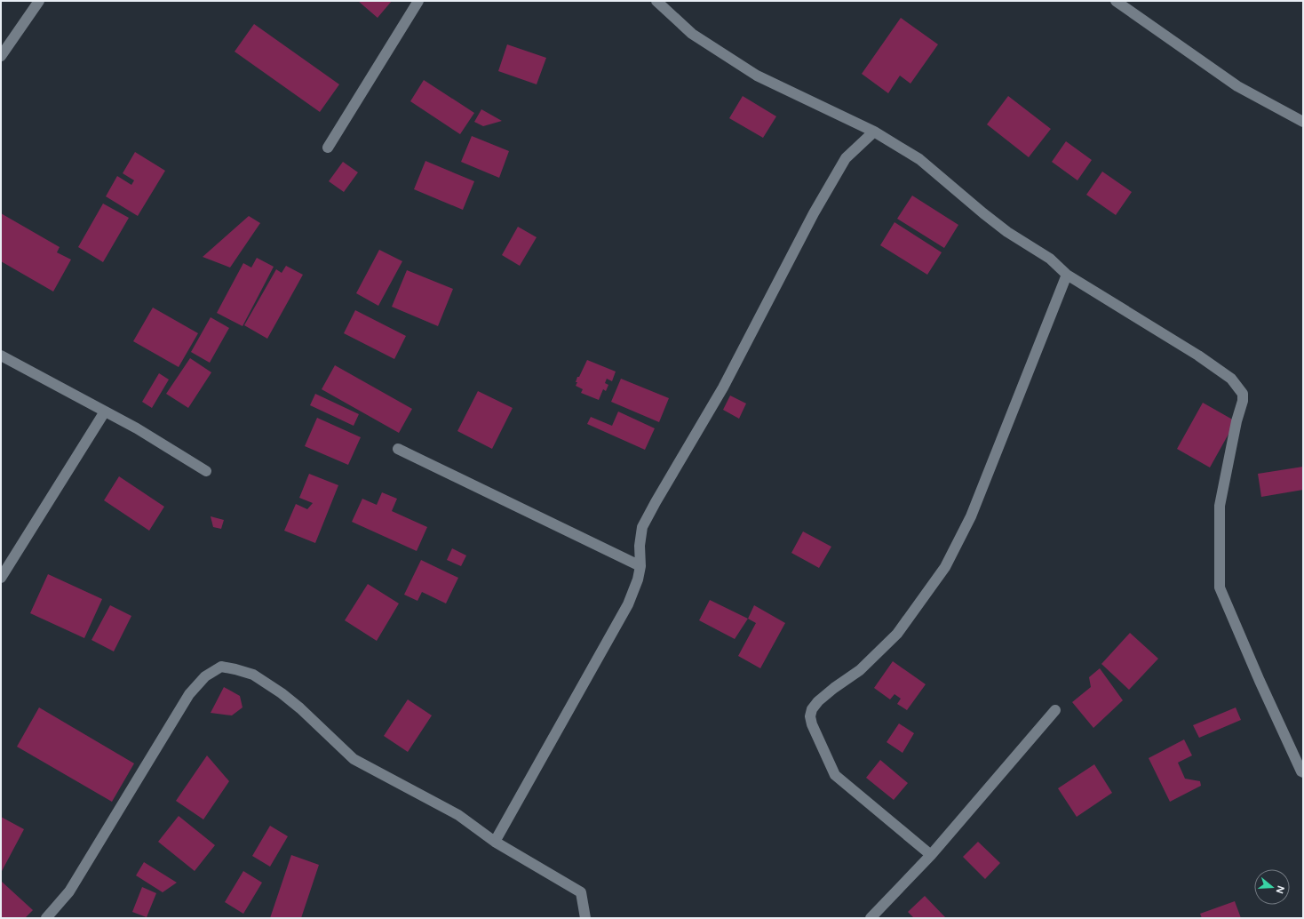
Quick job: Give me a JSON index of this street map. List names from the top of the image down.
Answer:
{
  "north": "right"
}
